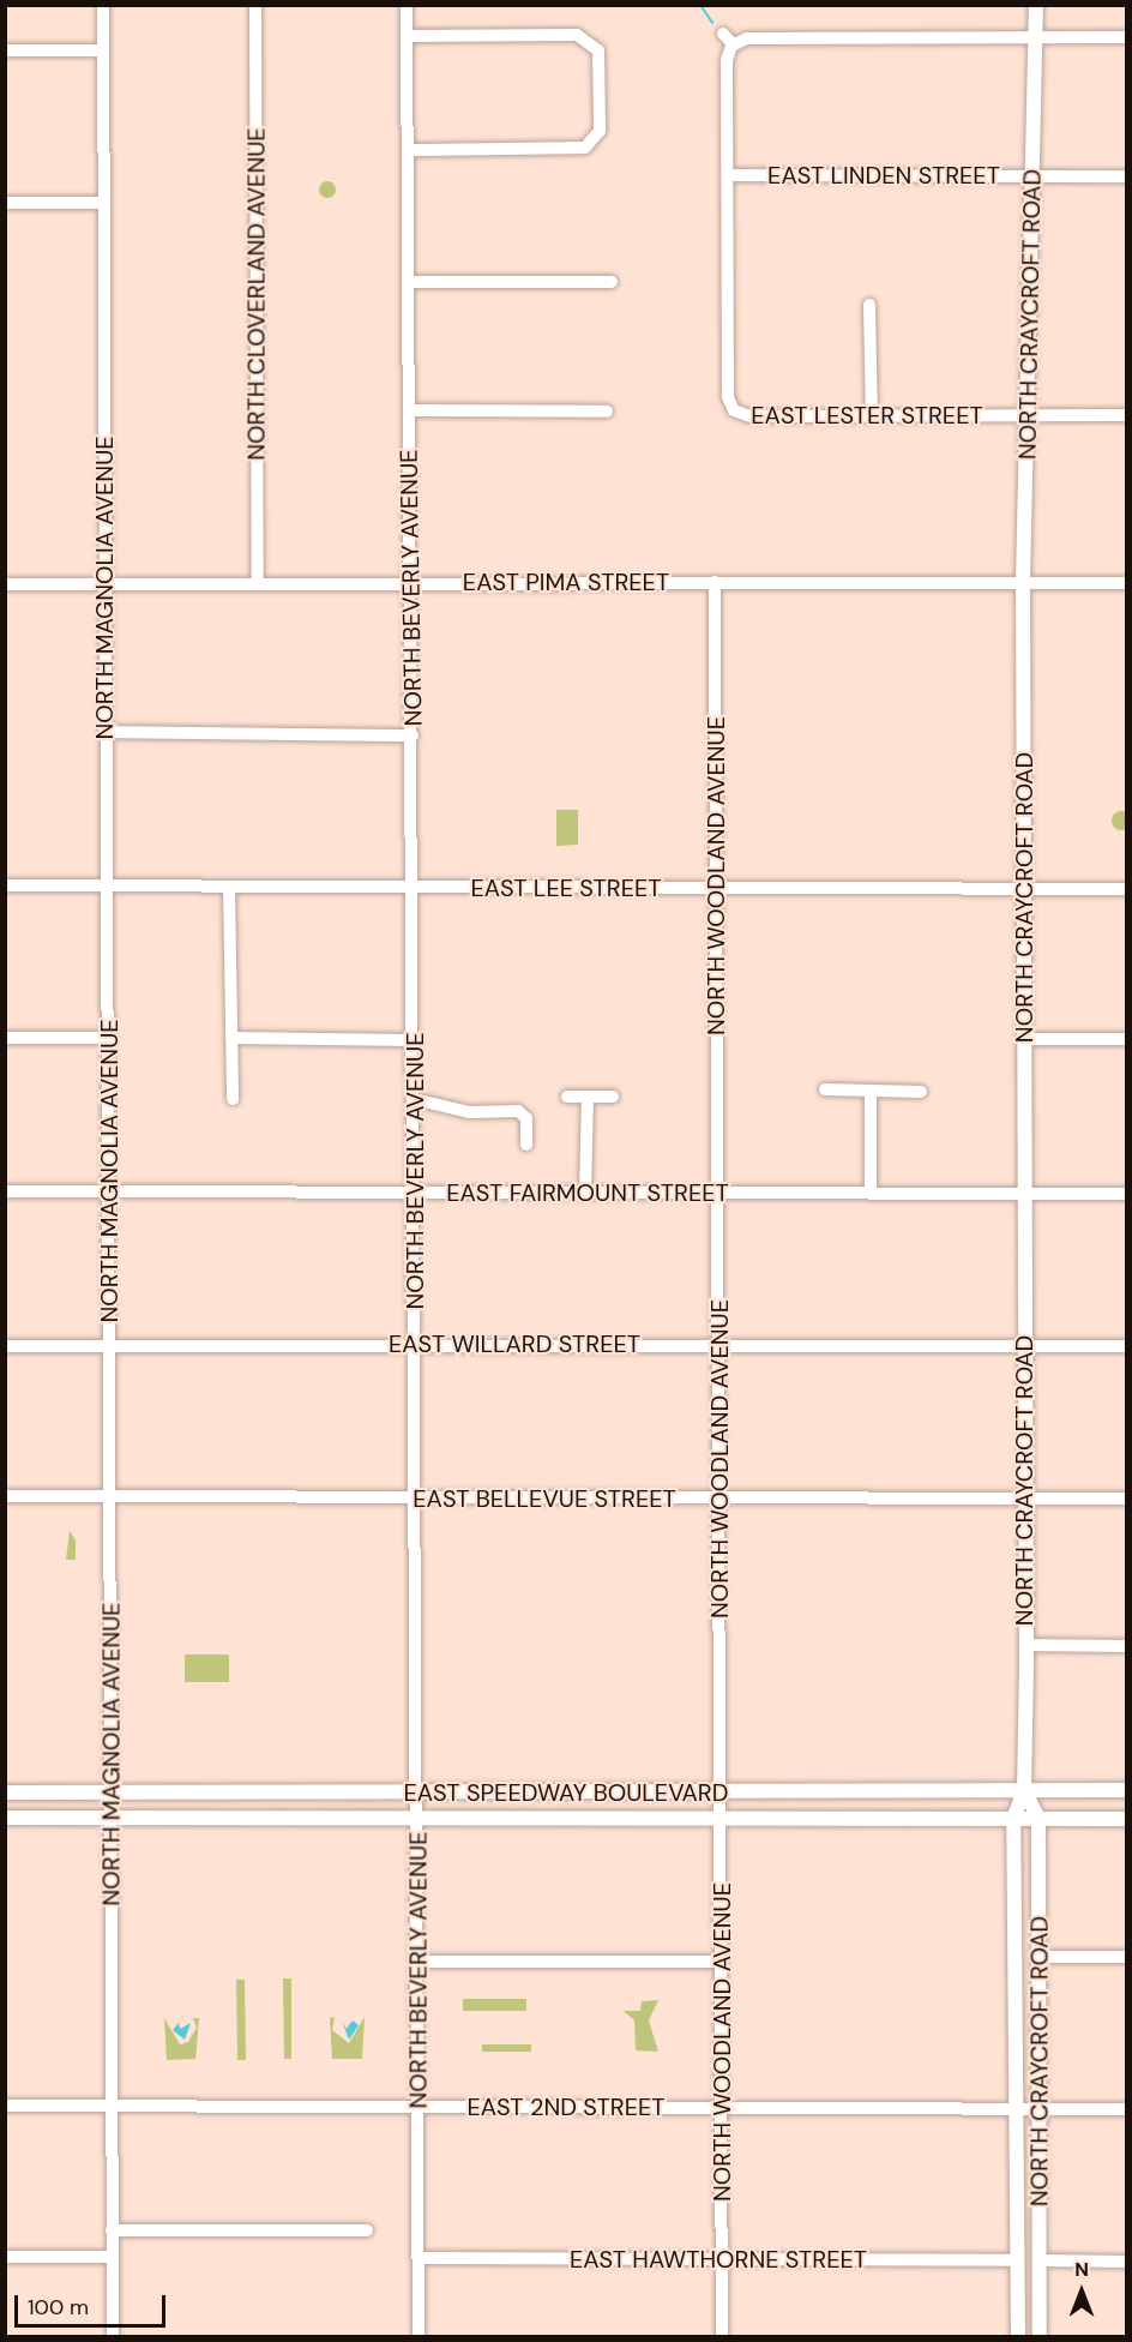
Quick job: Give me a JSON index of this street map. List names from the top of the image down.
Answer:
{
  "streets": {
    "main road": ["NORTH CRAYCROFT ROAD", "EAST SPEEDWAY BOULEVARD"],
    "street": [
      "EAST LINDEN STREET",
      "NORTH CLOVERLAND AVENUE",
      "EAST LESTER STREET",
      "EAST PIMA STREET",
      "NORTH MAGNOLIA AVENUE",
      "NORTH BEVERLY AVENUE",
      "NORTH WOODLAND AVENUE",
      "EAST LEE STREET",
      "EAST FAIRMOUNT STREET",
      "EAST WILLARD STREET",
      "EAST BELLEVUE STREET",
      "EAST 2ND STREET",
      "EAST HAWTHORNE STREET"
    ]
  },
  "crossings": [
    ["EAST LINDEN STREET", "NORTH CRAYCROFT ROAD"],
    ["EAST LINDEN STREET", "EAST LESTER STREET"],
    ["NORTH CLOVERLAND AVENUE", "EAST PIMA STREET"],
    ["NORTH CRAYCROFT ROAD", "EAST LESTER STREET"],
    ["NORTH CRAYCROFT ROAD", "EAST PIMA STREET"],
    ["NORTH CRAYCROFT ROAD", "EAST LEE STREET"],
    ["NORTH CRAYCROFT ROAD", "EAST FAIRMOUNT STREET"],
    ["NORTH CRAYCROFT ROAD", "EAST WILLARD STREET"],
    ["NORTH CRAYCROFT ROAD", "EAST BELLEVUE STREET"],
    ["NORTH CRAYCROFT ROAD", "EAST SPEEDWAY BOULEVARD"],
    ["NORTH CRAYCROFT ROAD", "EAST 2ND STREET"],
    ["NORTH CRAYCROFT ROAD", "EAST HAWTHORNE STREET"],
    ["EAST PIMA STREET", "NORTH MAGNOLIA AVENUE"],
    ["EAST PIMA STREET", "NORTH BEVERLY AVENUE"],
    ["EAST PIMA STREET", "NORTH WOODLAND AVENUE"],
    ["NORTH MAGNOLIA AVENUE", "EAST LEE STREET"],
    ["NORTH MAGNOLIA AVENUE", "EAST FAIRMOUNT STREET"],
    ["NORTH MAGNOLIA AVENUE", "EAST WILLARD STREET"],
    ["NORTH MAGNOLIA AVENUE", "EAST BELLEVUE STREET"],
    ["NORTH MAGNOLIA AVENUE", "EAST SPEEDWAY BOULEVARD"],
    ["NORTH MAGNOLIA AVENUE", "EAST 2ND STREET"],
    ["NORTH BEVERLY AVENUE", "EAST LEE STREET"],
    ["NORTH BEVERLY AVENUE", "EAST FAIRMOUNT STREET"],
    ["NORTH BEVERLY AVENUE", "EAST WILLARD STREET"],
    ["NORTH BEVERLY AVENUE", "EAST BELLEVUE STREET"],
    ["NORTH BEVERLY AVENUE", "EAST SPEEDWAY BOULEVARD"],
    ["NORTH BEVERLY AVENUE", "EAST 2ND STREET"],
    ["NORTH BEVERLY AVENUE", "EAST HAWTHORNE STREET"],
    ["NORTH WOODLAND AVENUE", "EAST LEE STREET"],
    ["NORTH WOODLAND AVENUE", "EAST FAIRMOUNT STREET"],
    ["NORTH WOODLAND AVENUE", "EAST WILLARD STREET"],
    ["NORTH WOODLAND AVENUE", "EAST BELLEVUE STREET"],
    ["NORTH WOODLAND AVENUE", "EAST SPEEDWAY BOULEVARD"],
    ["NORTH WOODLAND AVENUE", "EAST 2ND STREET"],
    ["NORTH WOODLAND AVENUE", "EAST HAWTHORNE STREET"]
  ],
  "scale_bar": "100 m",
  "north": "top"
}
